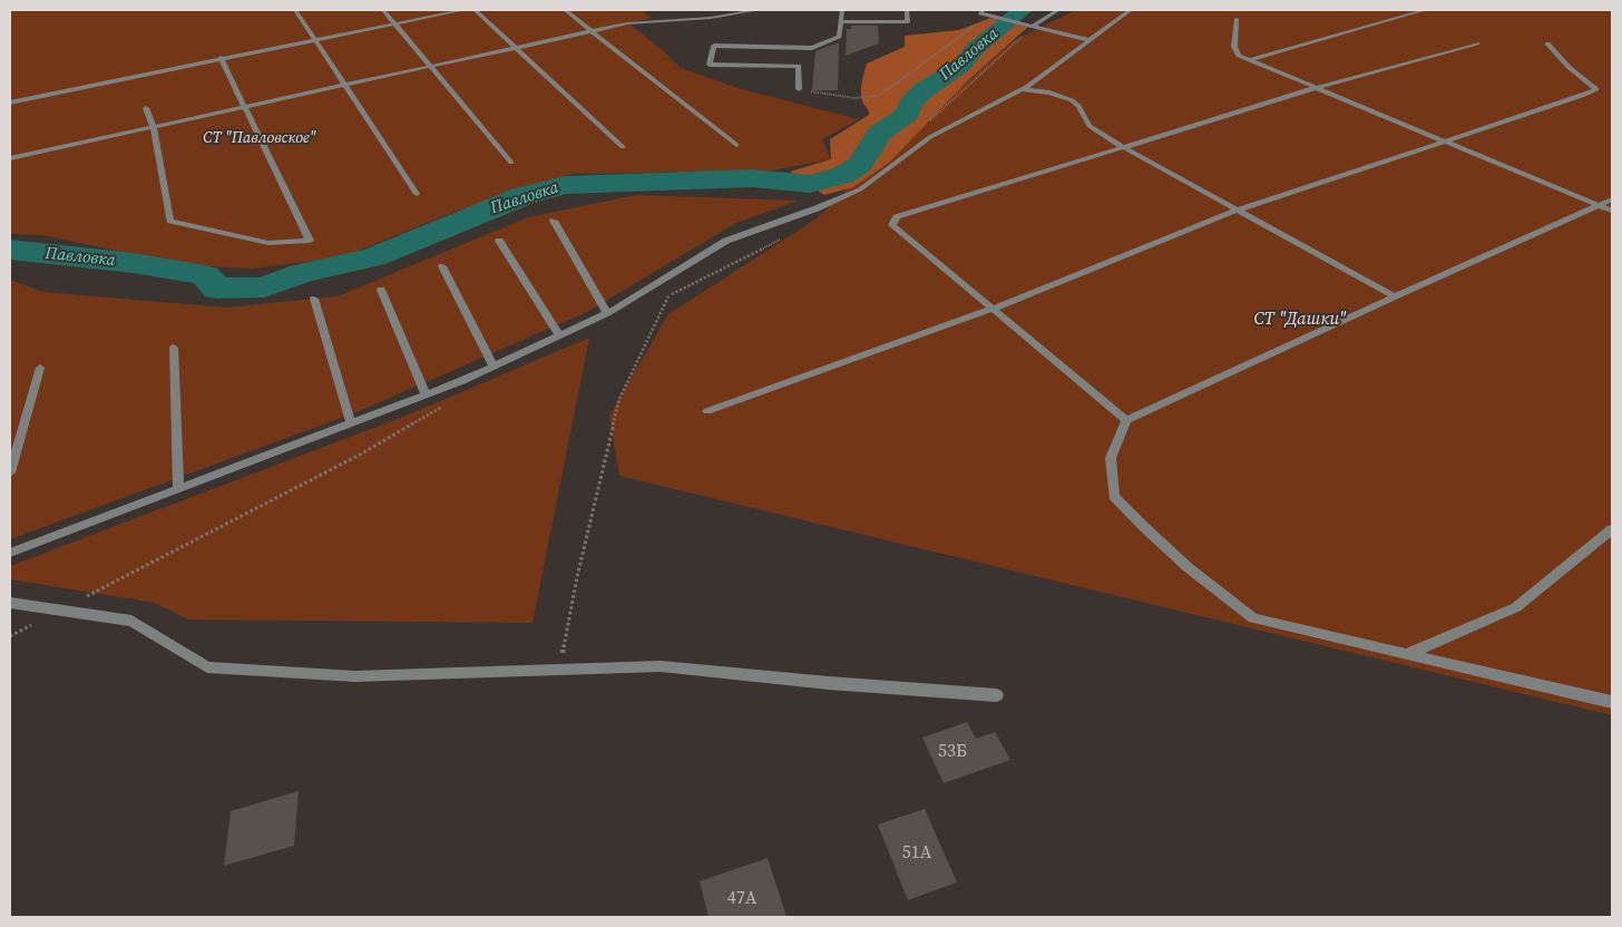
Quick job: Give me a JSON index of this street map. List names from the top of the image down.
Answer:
{
  "water": ["Павловка"],
  "parks": ["СТ \"Павловское\"", "СТ \"Дашки\""],
  "house_numbers": ["53Б", "51А", "47А"]
}
